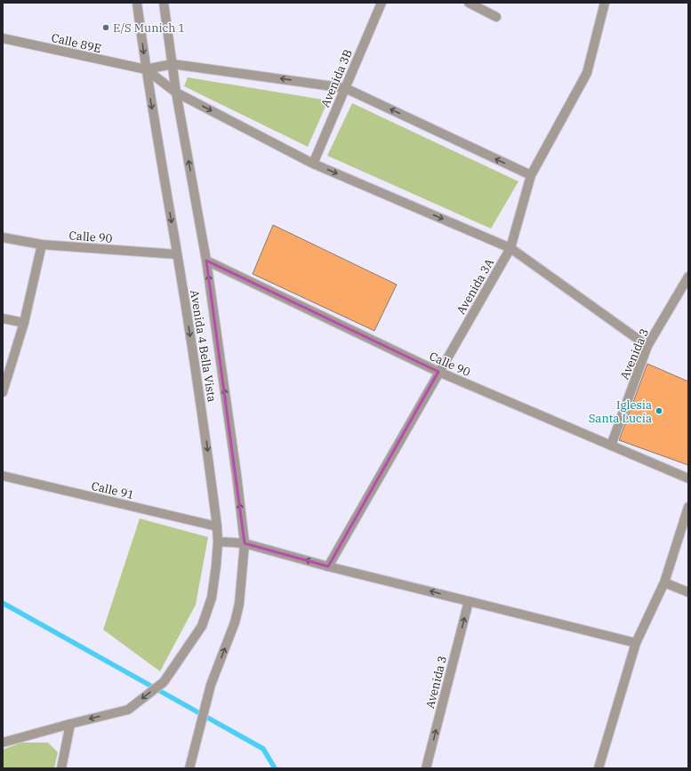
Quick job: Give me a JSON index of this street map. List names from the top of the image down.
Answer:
{
  "streets": {
    "street": [
      "Calle 89E",
      "Avenida 3B",
      "Calle 90",
      "Avenida 3A",
      "Avenida 4 Bella Vista",
      "Avenida 3",
      "Calle 91"
    ]
  },
  "crossings": [
    ["Calle 89E", "Avenida 4 Bella Vista"],
    ["Calle 90", "Avenida 3A"],
    ["Calle 90", "Avenida 4 Bella Vista"],
    ["Calle 90", "Avenida 3"],
    ["Avenida 4 Bella Vista", "Calle 91"]
  ],
  "one_way": ["Avenida 3"],
  "places": ["E/S Munich 1", "Iglesia Santa Lucía"]
}
